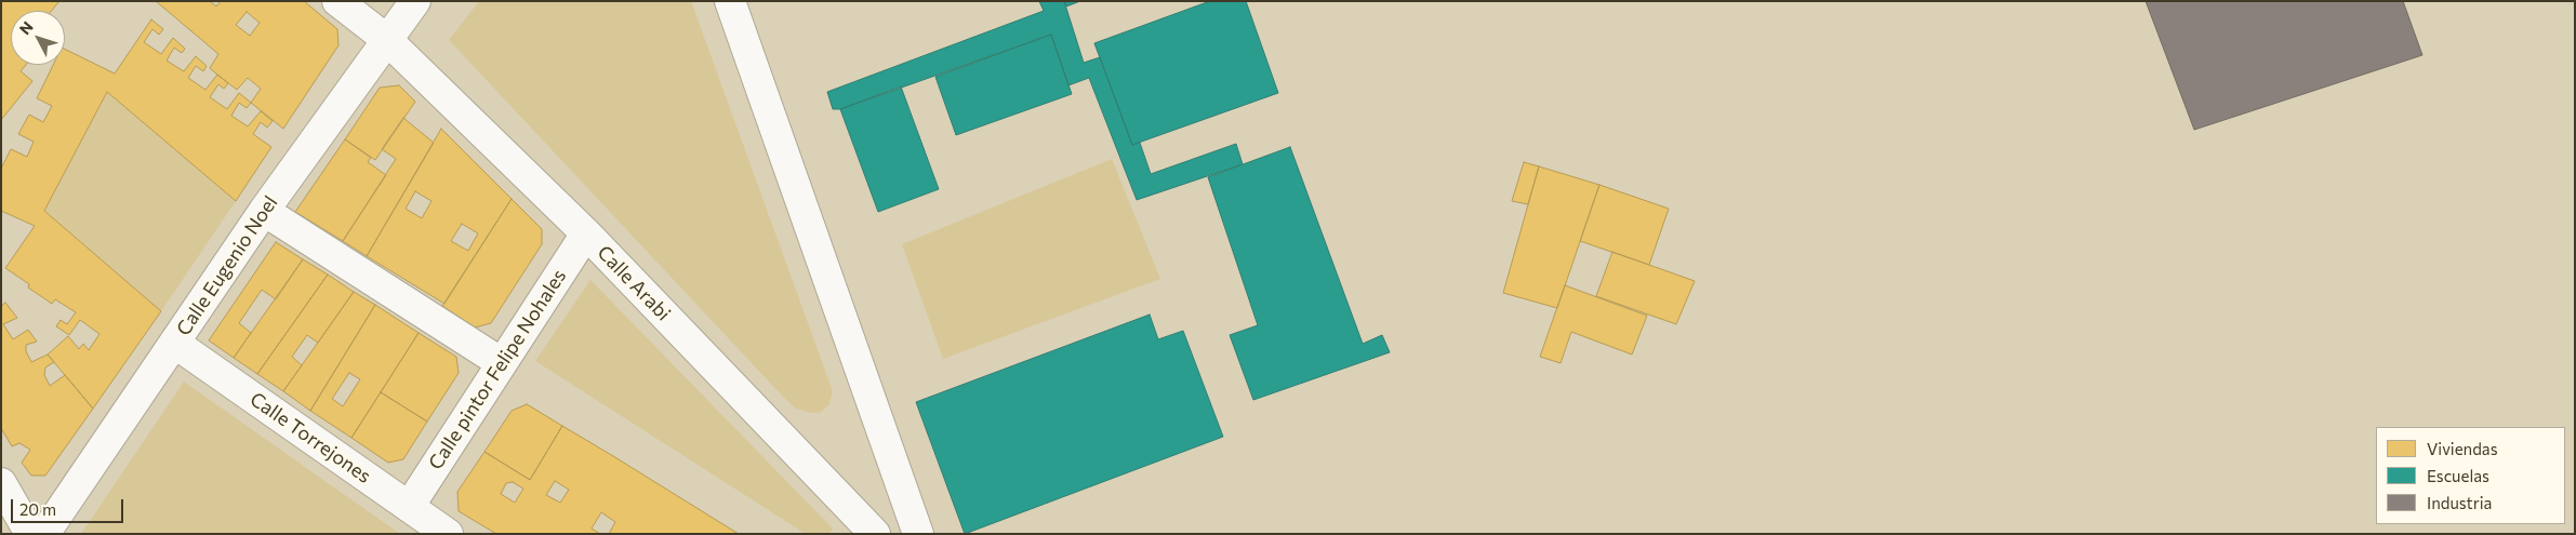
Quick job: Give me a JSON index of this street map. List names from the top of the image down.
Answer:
{
  "streets": {
    "street": [
      "Calle Eugenio Noel",
      "Calle Arabi",
      "Calle pintor Felipe Nohales",
      "Calle Torrejones"
    ]
  },
  "crossings": [
    ["Calle Eugenio Noel", "Calle Arabi"],
    ["Calle Eugenio Noel", "Calle Torrejones"],
    ["Calle Arabi", "Calle pintor Felipe Nohales"],
    ["Calle pintor Felipe Nohales", "Calle Torrejones"]
  ],
  "legend": ["Viviendas", "Escuelas", "Industria"],
  "scale_bar": "20 m",
  "north": "top left"
}
